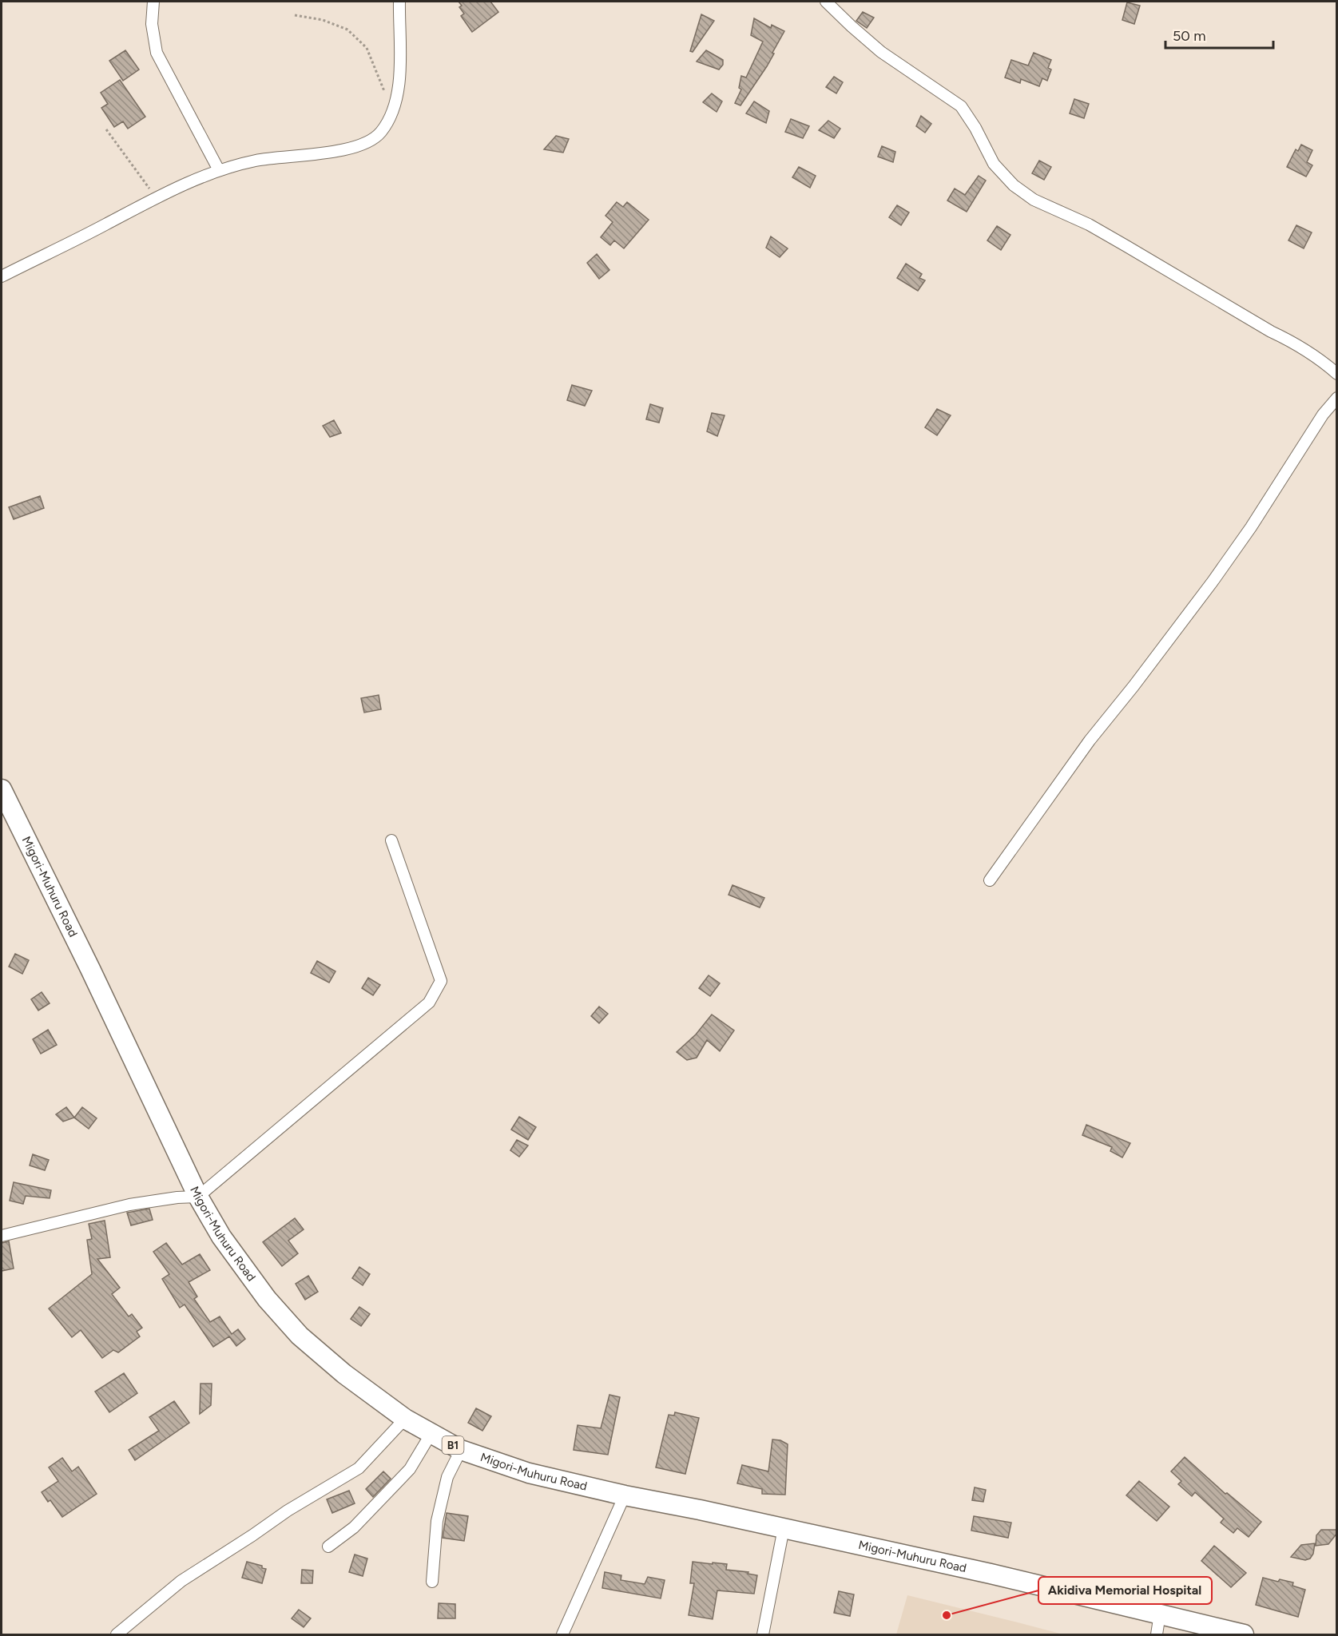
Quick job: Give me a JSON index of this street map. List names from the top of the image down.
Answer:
{
  "streets": {
    "highway": ["Migori-Muhuru Road", "B1"]
  },
  "places": ["Akidiva Memorial Hospital"],
  "scale_bar": "50 m"
}
